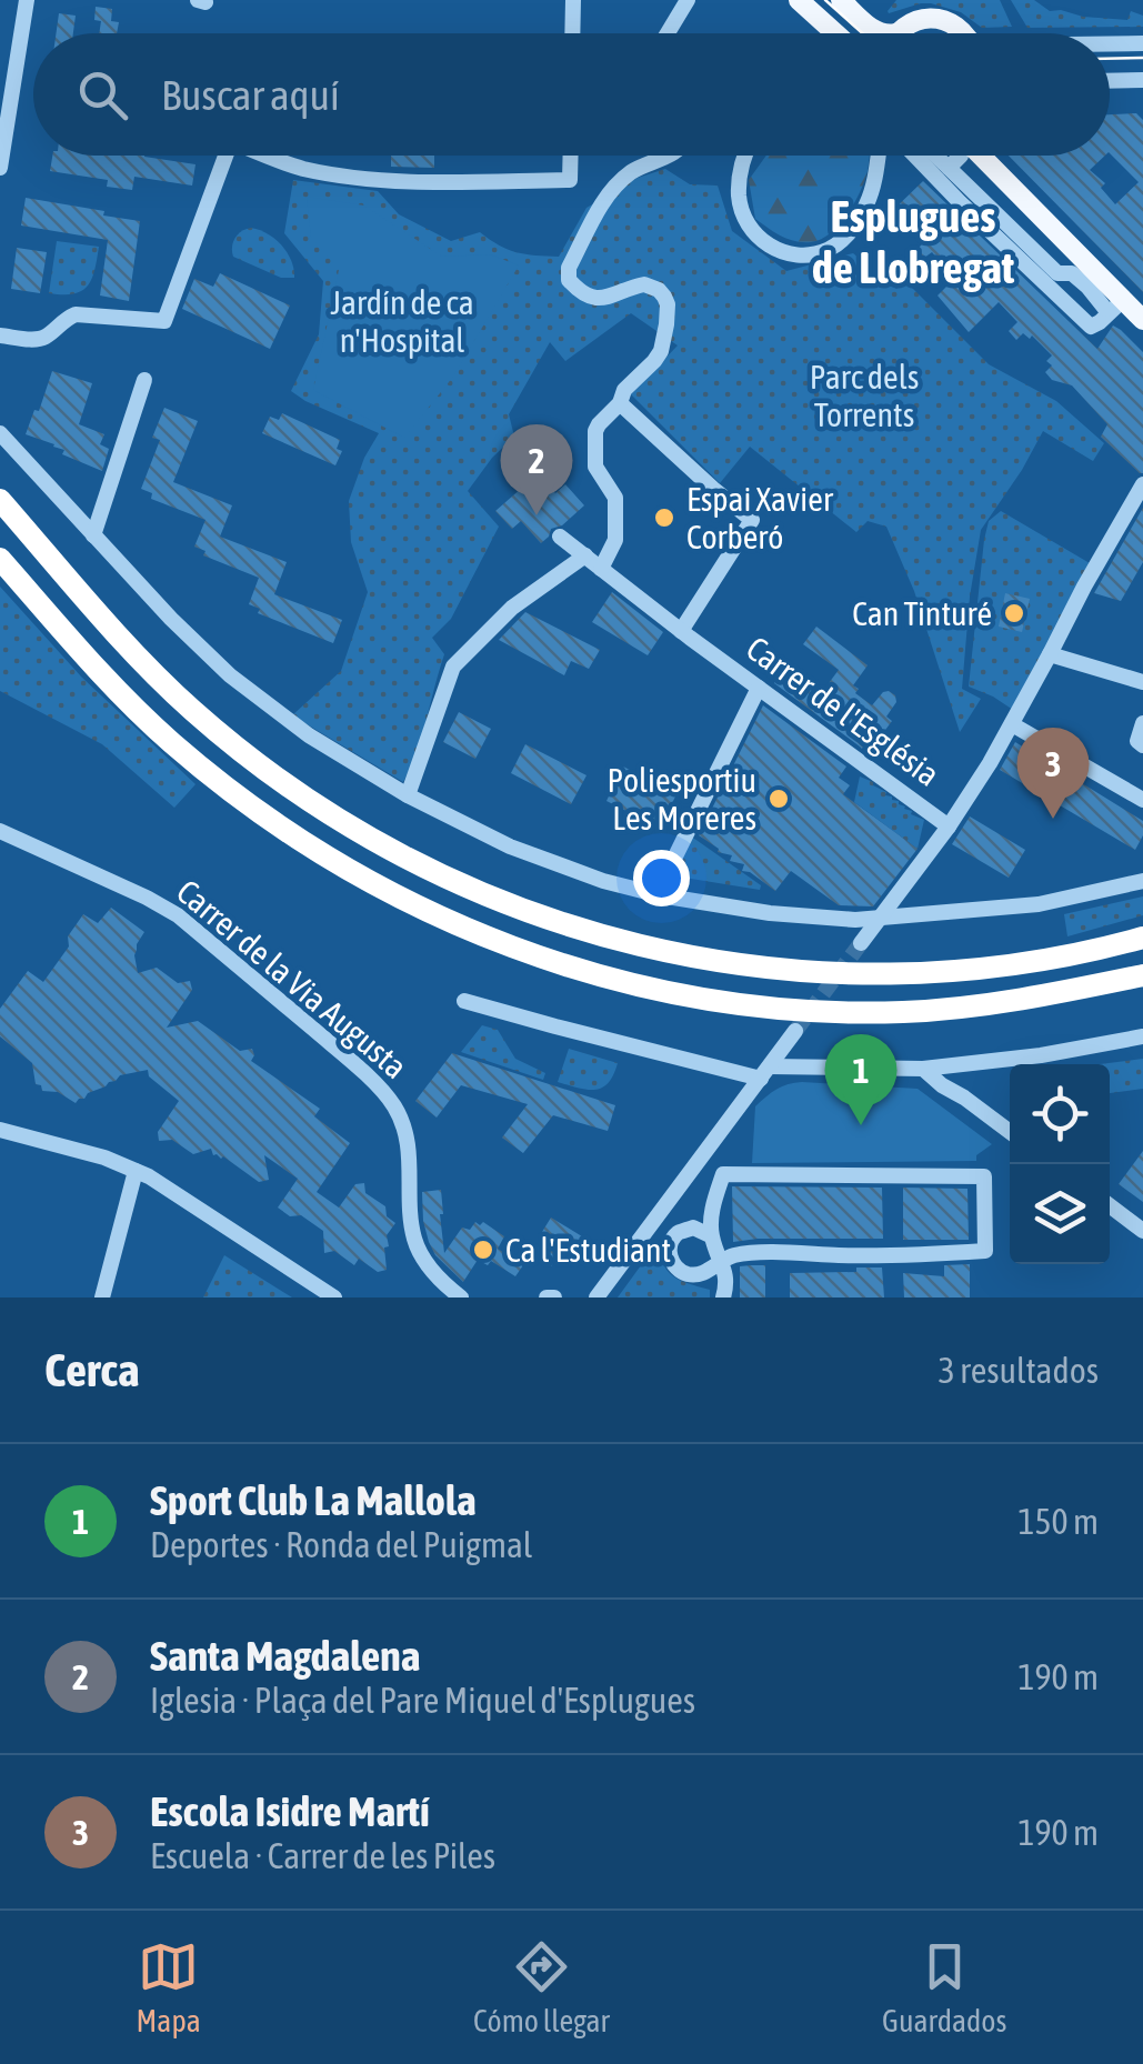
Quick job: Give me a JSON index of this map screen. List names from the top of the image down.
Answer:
{
  "streets": {
    "street": ["Carrer de l'Església", "Carrer de la Via Augusta"]
  },
  "districts": ["Esplugues de Llobregat"],
  "parks": ["Jardín de ca n'Hospital", "Parc dels Torrents"],
  "places": [
    "Espai Xavier Corberó",
    "Can Tinturé",
    "Poliesportiu Les Moreres",
    "Ca l'Estudiant"
  ],
  "page": {
    "search": "Buscar aquí",
    "pins": ["2", "3", "1"],
    "heading": ["Cerca", "3 resultados"],
    "list": [
      {
        "mark": "1",
        "name": "Sport Club La Mallola",
        "note": "Deportes · Ronda del Puigmal",
        "value": "150 m"
      },
      {
        "mark": "2",
        "name": "Santa Magdalena",
        "note": "Iglesia · Plaça del Pare Miquel d'Esplugues",
        "value": "190 m"
      },
      {
        "mark": "3",
        "name": "Escola Isidre Martí",
        "note": "Escuela · Carrer de les Piles",
        "value": "190 m"
      }
    ],
    "nav": ["Mapa", "Cómo llegar", "Guardados"]
  }
}
